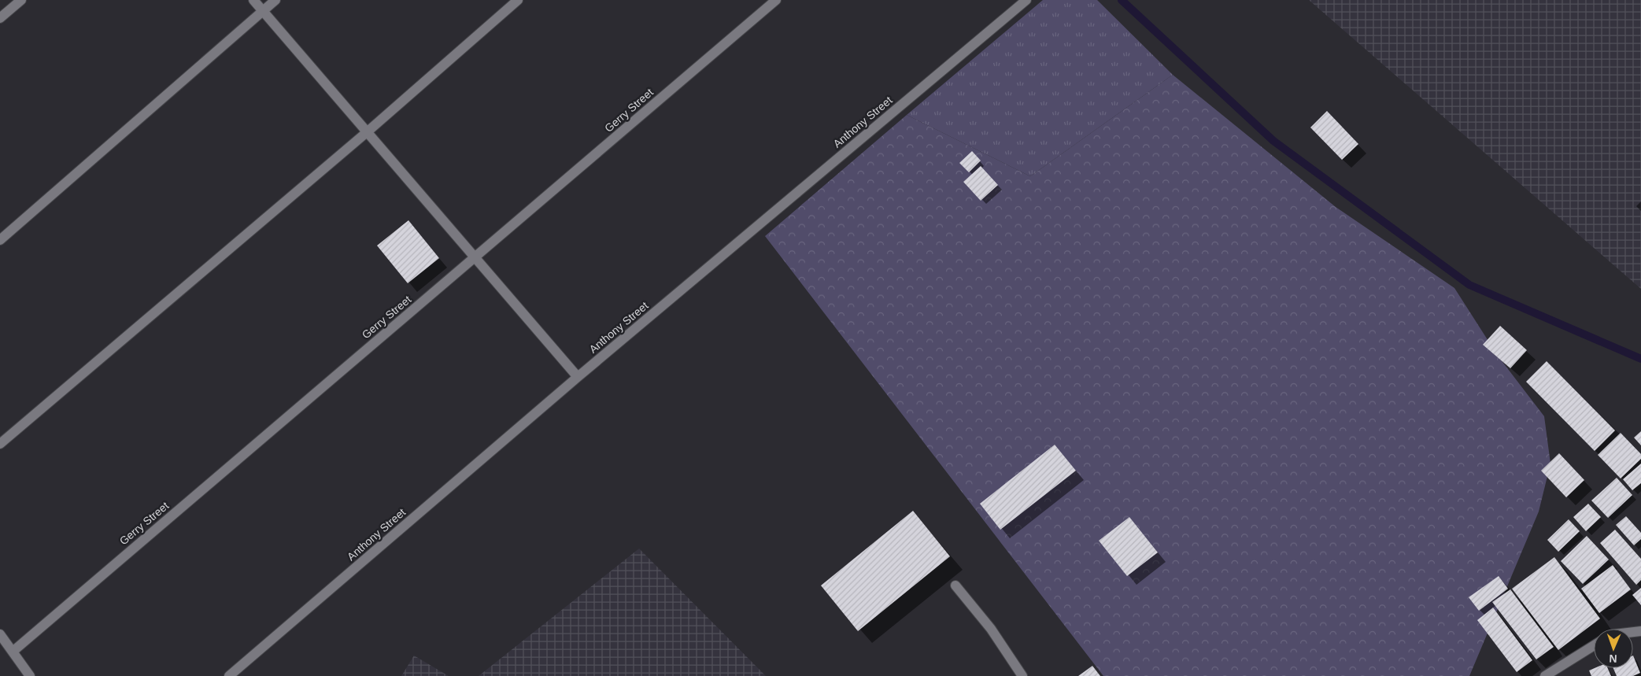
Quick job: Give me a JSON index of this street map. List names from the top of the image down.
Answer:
{
  "streets": {
    "street": ["Gerry Street", "Anthony Street"]
  },
  "north": "bottom"
}
